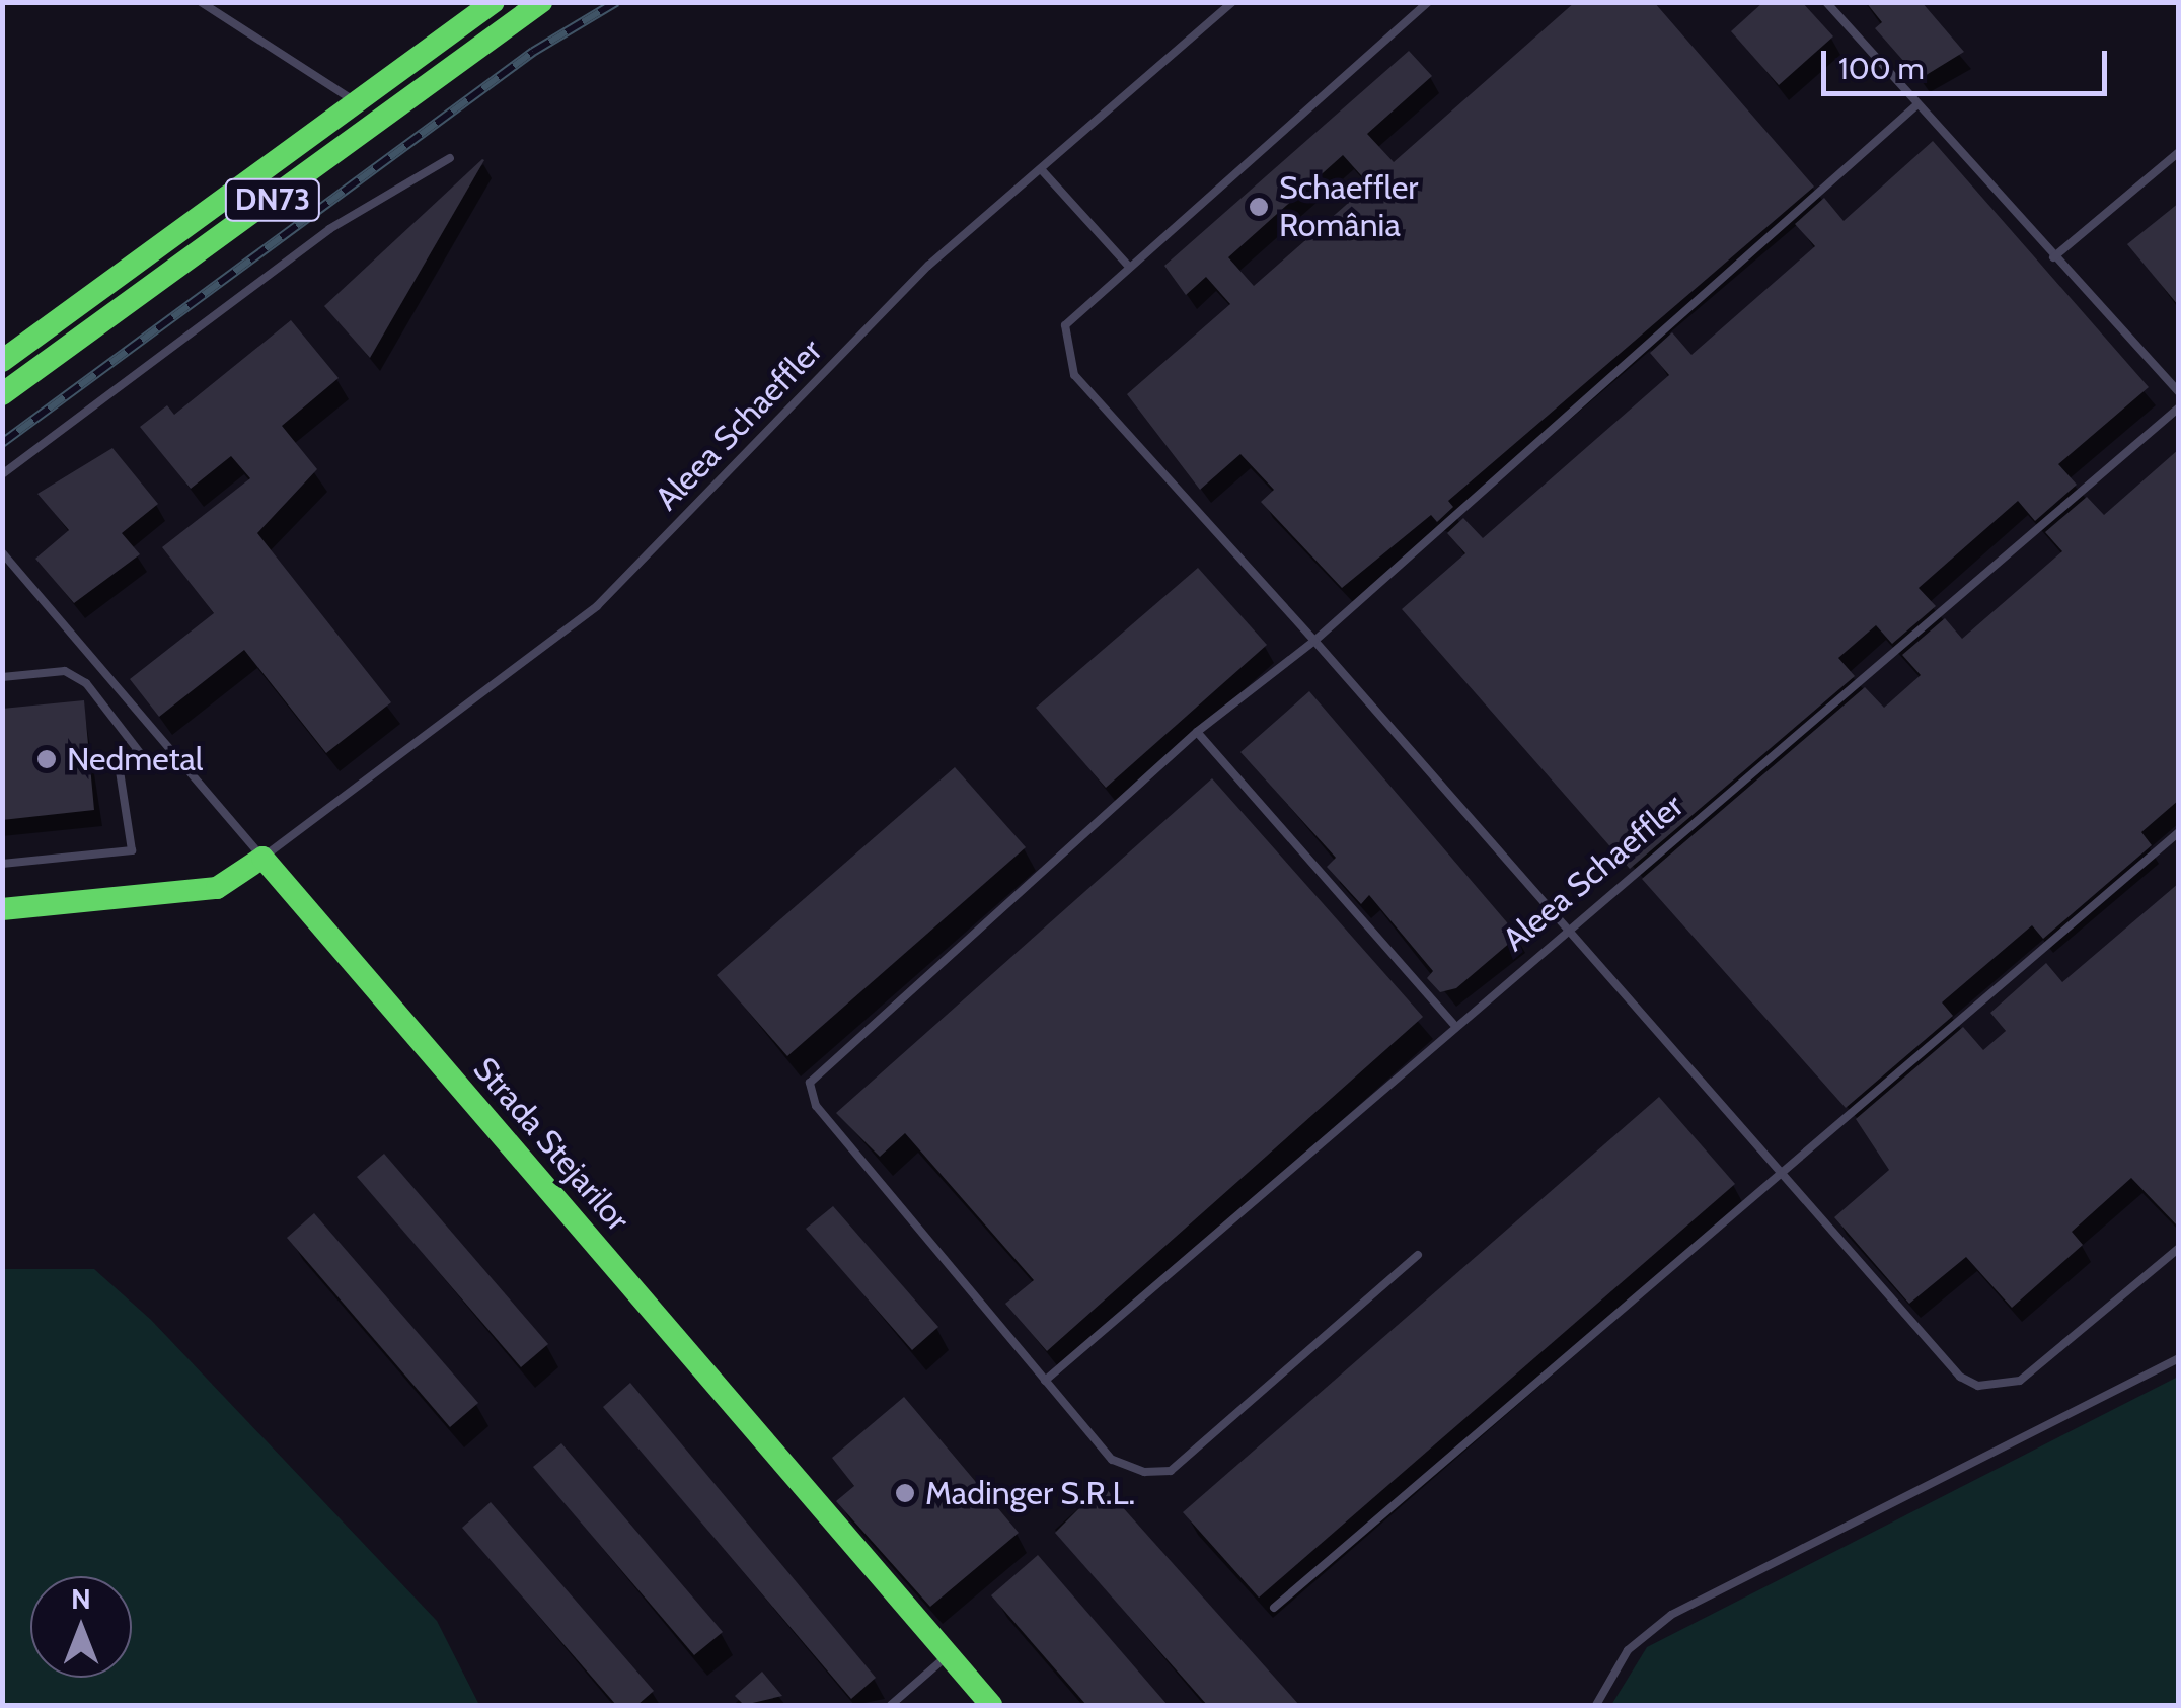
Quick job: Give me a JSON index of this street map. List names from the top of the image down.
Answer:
{
  "streets": {
    "main road": ["DN73", "Strada Stejarilor"],
    "lane": ["Aleea Schaeffler"]
  },
  "crossings": [
    ["Aleea Schaeffler", "Strada Stejarilor"]
  ],
  "places": ["Schaeffler România", "Nedmetal", "Madinger S.R.L."],
  "scale_bar": "100 m",
  "north": "top"
}
